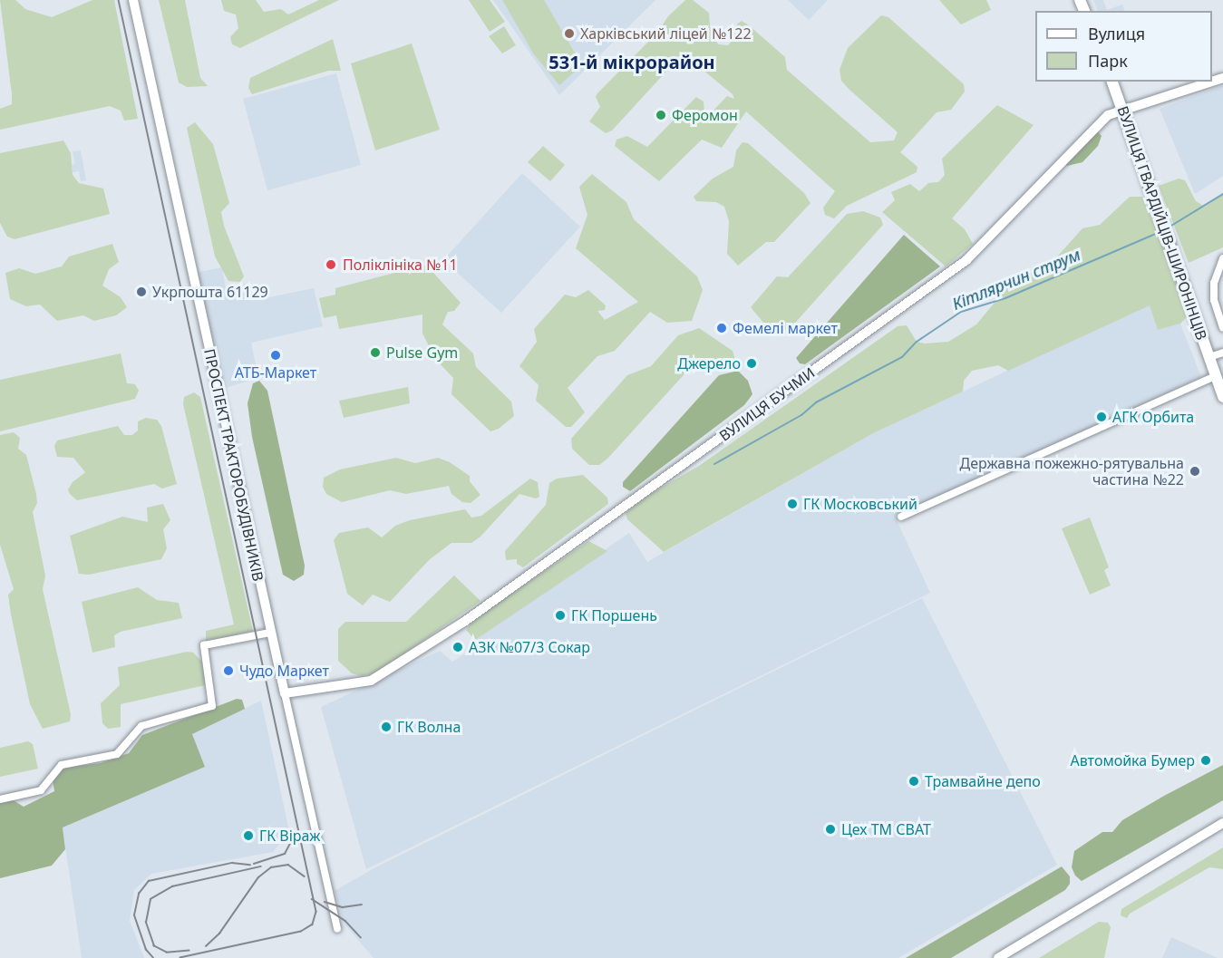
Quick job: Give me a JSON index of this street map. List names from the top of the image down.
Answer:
{
  "streets": {
    "main road": ["ВУЛИЦЯ ГВАРДІЙЦІВ-ШИРОНІНЦІВ"],
    "street": ["ВУЛИЦЯ БУЧМИ", "ПРОСПЕКТ ТРАКТОРОБУДІВНИКІВ"]
  },
  "crossings": [
    ["ВУЛИЦЯ ГВАРДІЙЦІВ-ШИРОНІНЦІВ", "ВУЛИЦЯ БУЧМИ"],
    ["ВУЛИЦЯ БУЧМИ", "ПРОСПЕКТ ТРАКТОРОБУДІВНИКІВ"]
  ],
  "districts": ["531-й мікрорайон"],
  "water": ["Кітлярчин струм"],
  "places": [
    "Харківський ліцей №122",
    "Феромон",
    "Поліклініка №11",
    "Укрпошта 61129",
    "Фемелі маркет",
    "Pulse Gym",
    "АТБ-Маркет",
    "Джерело",
    "АГК Орбита",
    "Державна пожежно-рятувальна частина №22",
    "ГК Московський",
    "ГК Поршень",
    "АЗК №07/3 Сокар",
    "Чудо Маркет",
    "ГК Волна",
    "Автомойка Бумер",
    "Трамвайне депо",
    "Цех ТМ СВАТ",
    "ГК Віраж"
  ],
  "legend": ["Вулиця", "Парк"]
}
